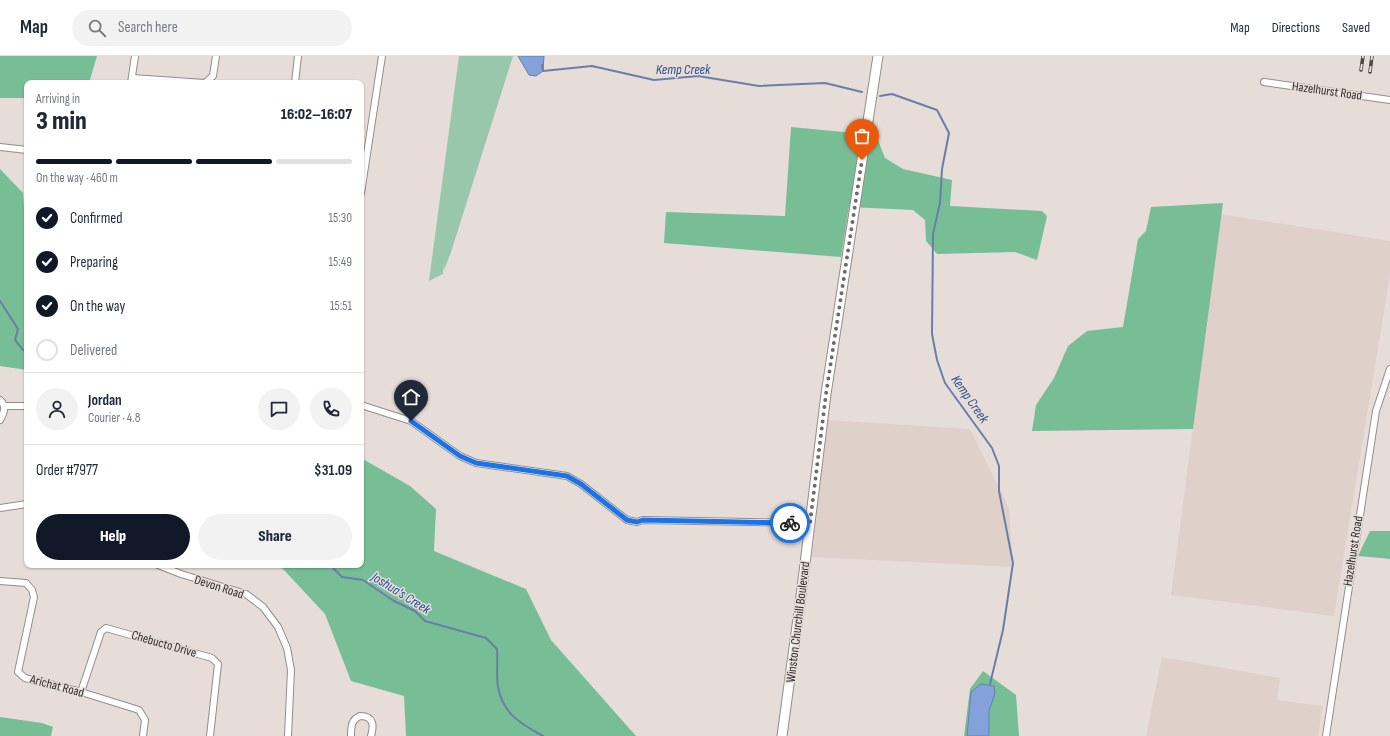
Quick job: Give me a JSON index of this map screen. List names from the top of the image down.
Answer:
{
  "streets": {
    "main road": ["Winston Churchill Boulevard"],
    "street": [
      "Hazelhurst Road",
      "Devon Road",
      "Chebucto Drive",
      "Arichat Road"
    ]
  },
  "crossings": [
    ["Chebucto Drive", "Arichat Road"]
  ],
  "water": ["Kemp Creek", "Joshua's Creek"],
  "page": {
    "header": "Map",
    "search": "Search here",
    "nav": ["Map", "Directions", "Saved"],
    "heading": ["3 min", "Arriving in", "16:02–16:07"],
    "panel": [
      "Jordan",
      "Courier · 4.8",
      "Order #7977",
      "$31.09"
    ],
    "bar": "On the way · 460 m",
    "list": [
      ["Confirmed", "15:30"],
      ["Preparing", "15:49"],
      ["On the way", "15:51"],
      "Delivered"
    ],
    "buttons": ["Help", "Share"]
  }
}
